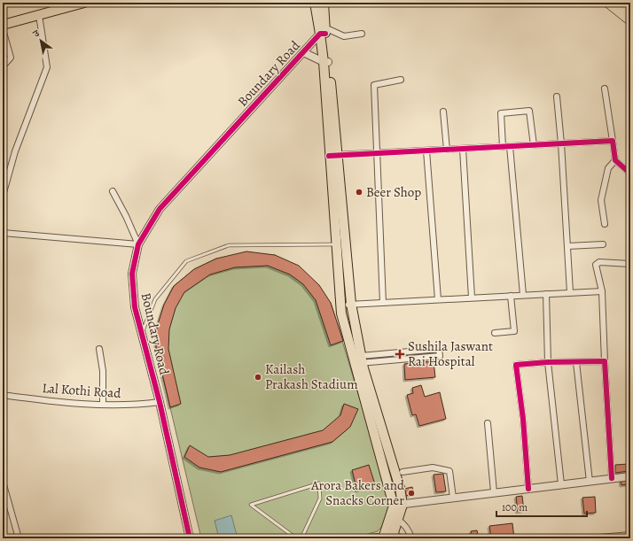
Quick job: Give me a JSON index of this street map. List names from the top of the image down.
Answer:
{
  "streets": {
    "street": ["Boundary Road", "Lal Kothi Road"]
  },
  "crossings": [
    ["Boundary Road", "Lal Kothi Road"]
  ],
  "places": {
    "other": ["Beer Shop", "Kailash Prakash Stadium", "Arora Bakers and Snacks Corner"],
    "health": ["Sushila Jaswant Rai Hospital"]
  },
  "scale_bar": "100 m",
  "north": "top left"
}
